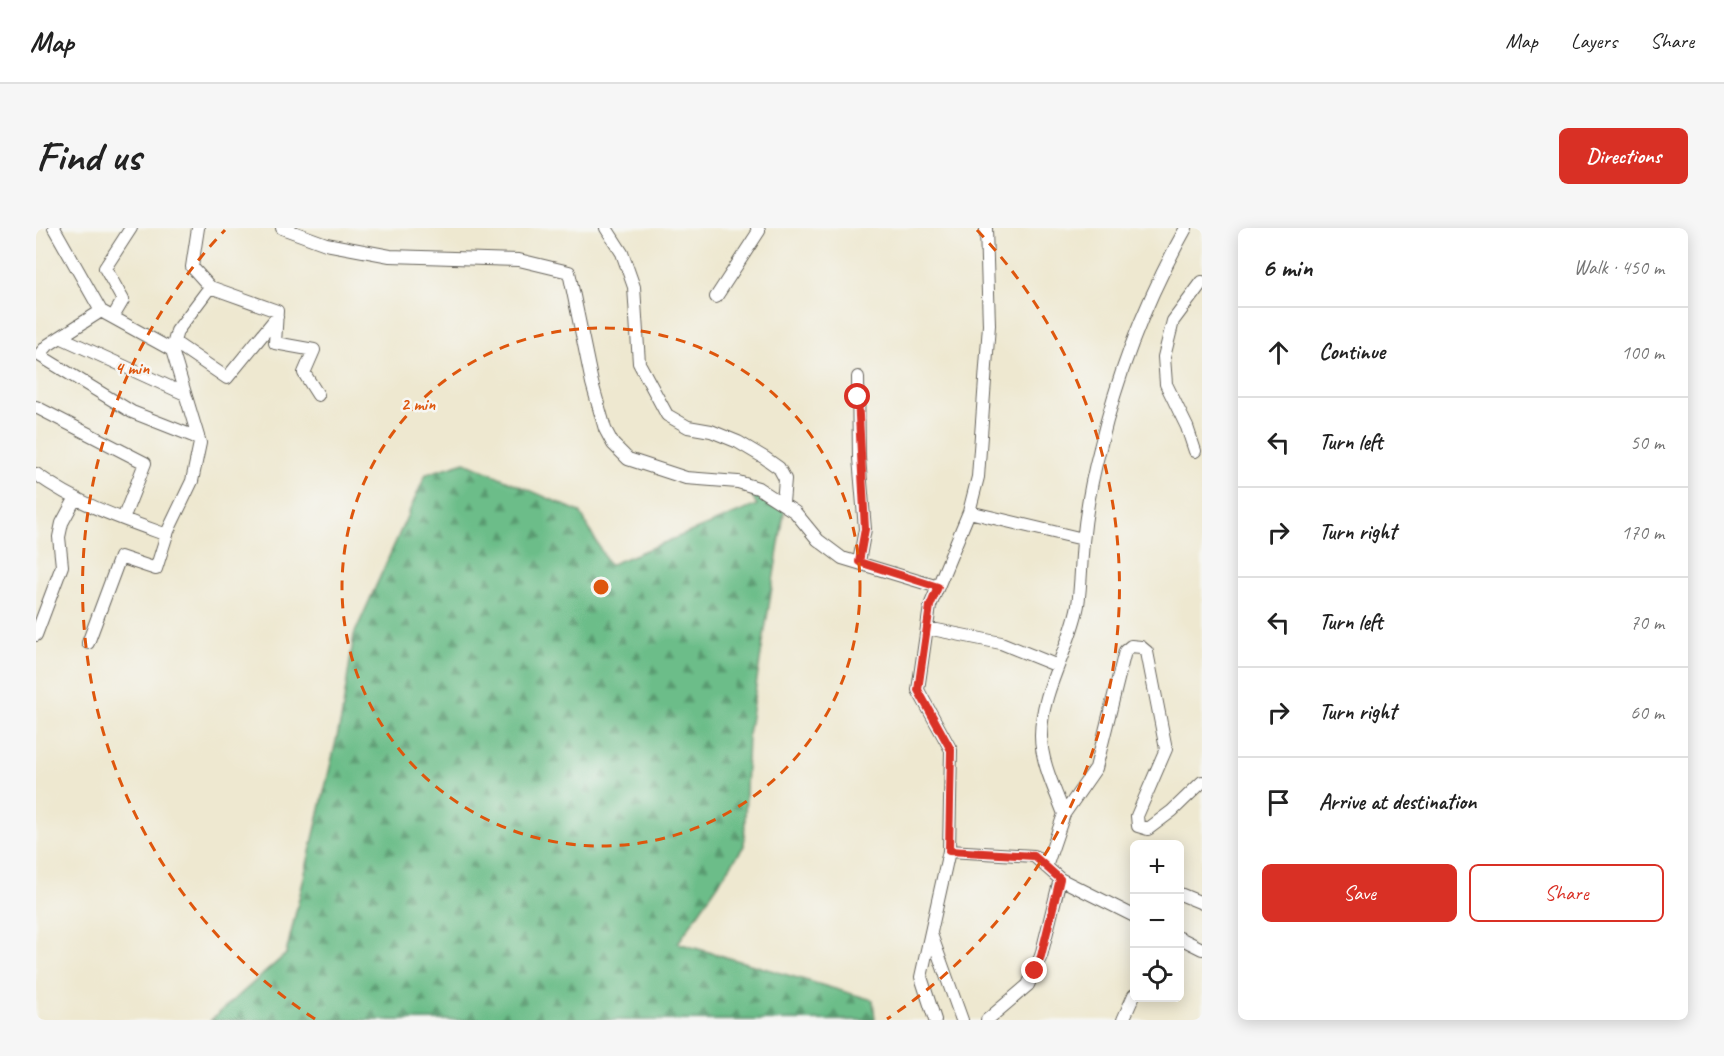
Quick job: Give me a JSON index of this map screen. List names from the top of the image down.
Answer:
{
  "page": {
    "header": "Map",
    "nav": ["Map", "Layers", "Share"],
    "buttons": [
      "Directions",
      ["Save", "Share"]
    ],
    "title": "Find us",
    "heading": ["6 min", "Walk · 450 m"],
    "list": [
      ["Continue", "100 m"],
      ["Turn left", "50 m"],
      ["Turn right", "170 m"],
      ["Turn left", "70 m"],
      ["Turn right", "60 m"],
      "Arrive at destination"
    ],
    "map_buttons": ["+", "−"]
  },
  "rings": ["4 min", "2 min"]
}
